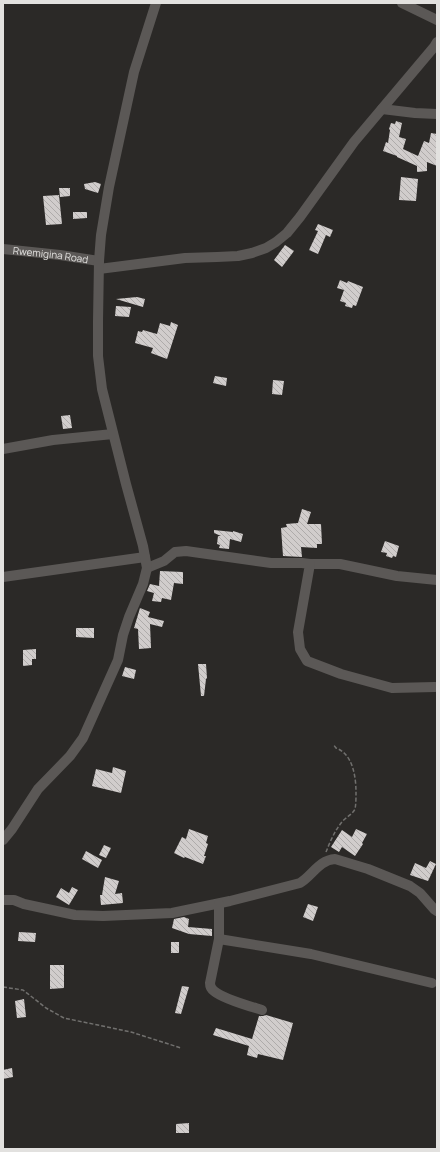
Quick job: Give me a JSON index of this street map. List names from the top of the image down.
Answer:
{
  "streets": {
    "street": ["Rwemigina Road"]
  }
}
